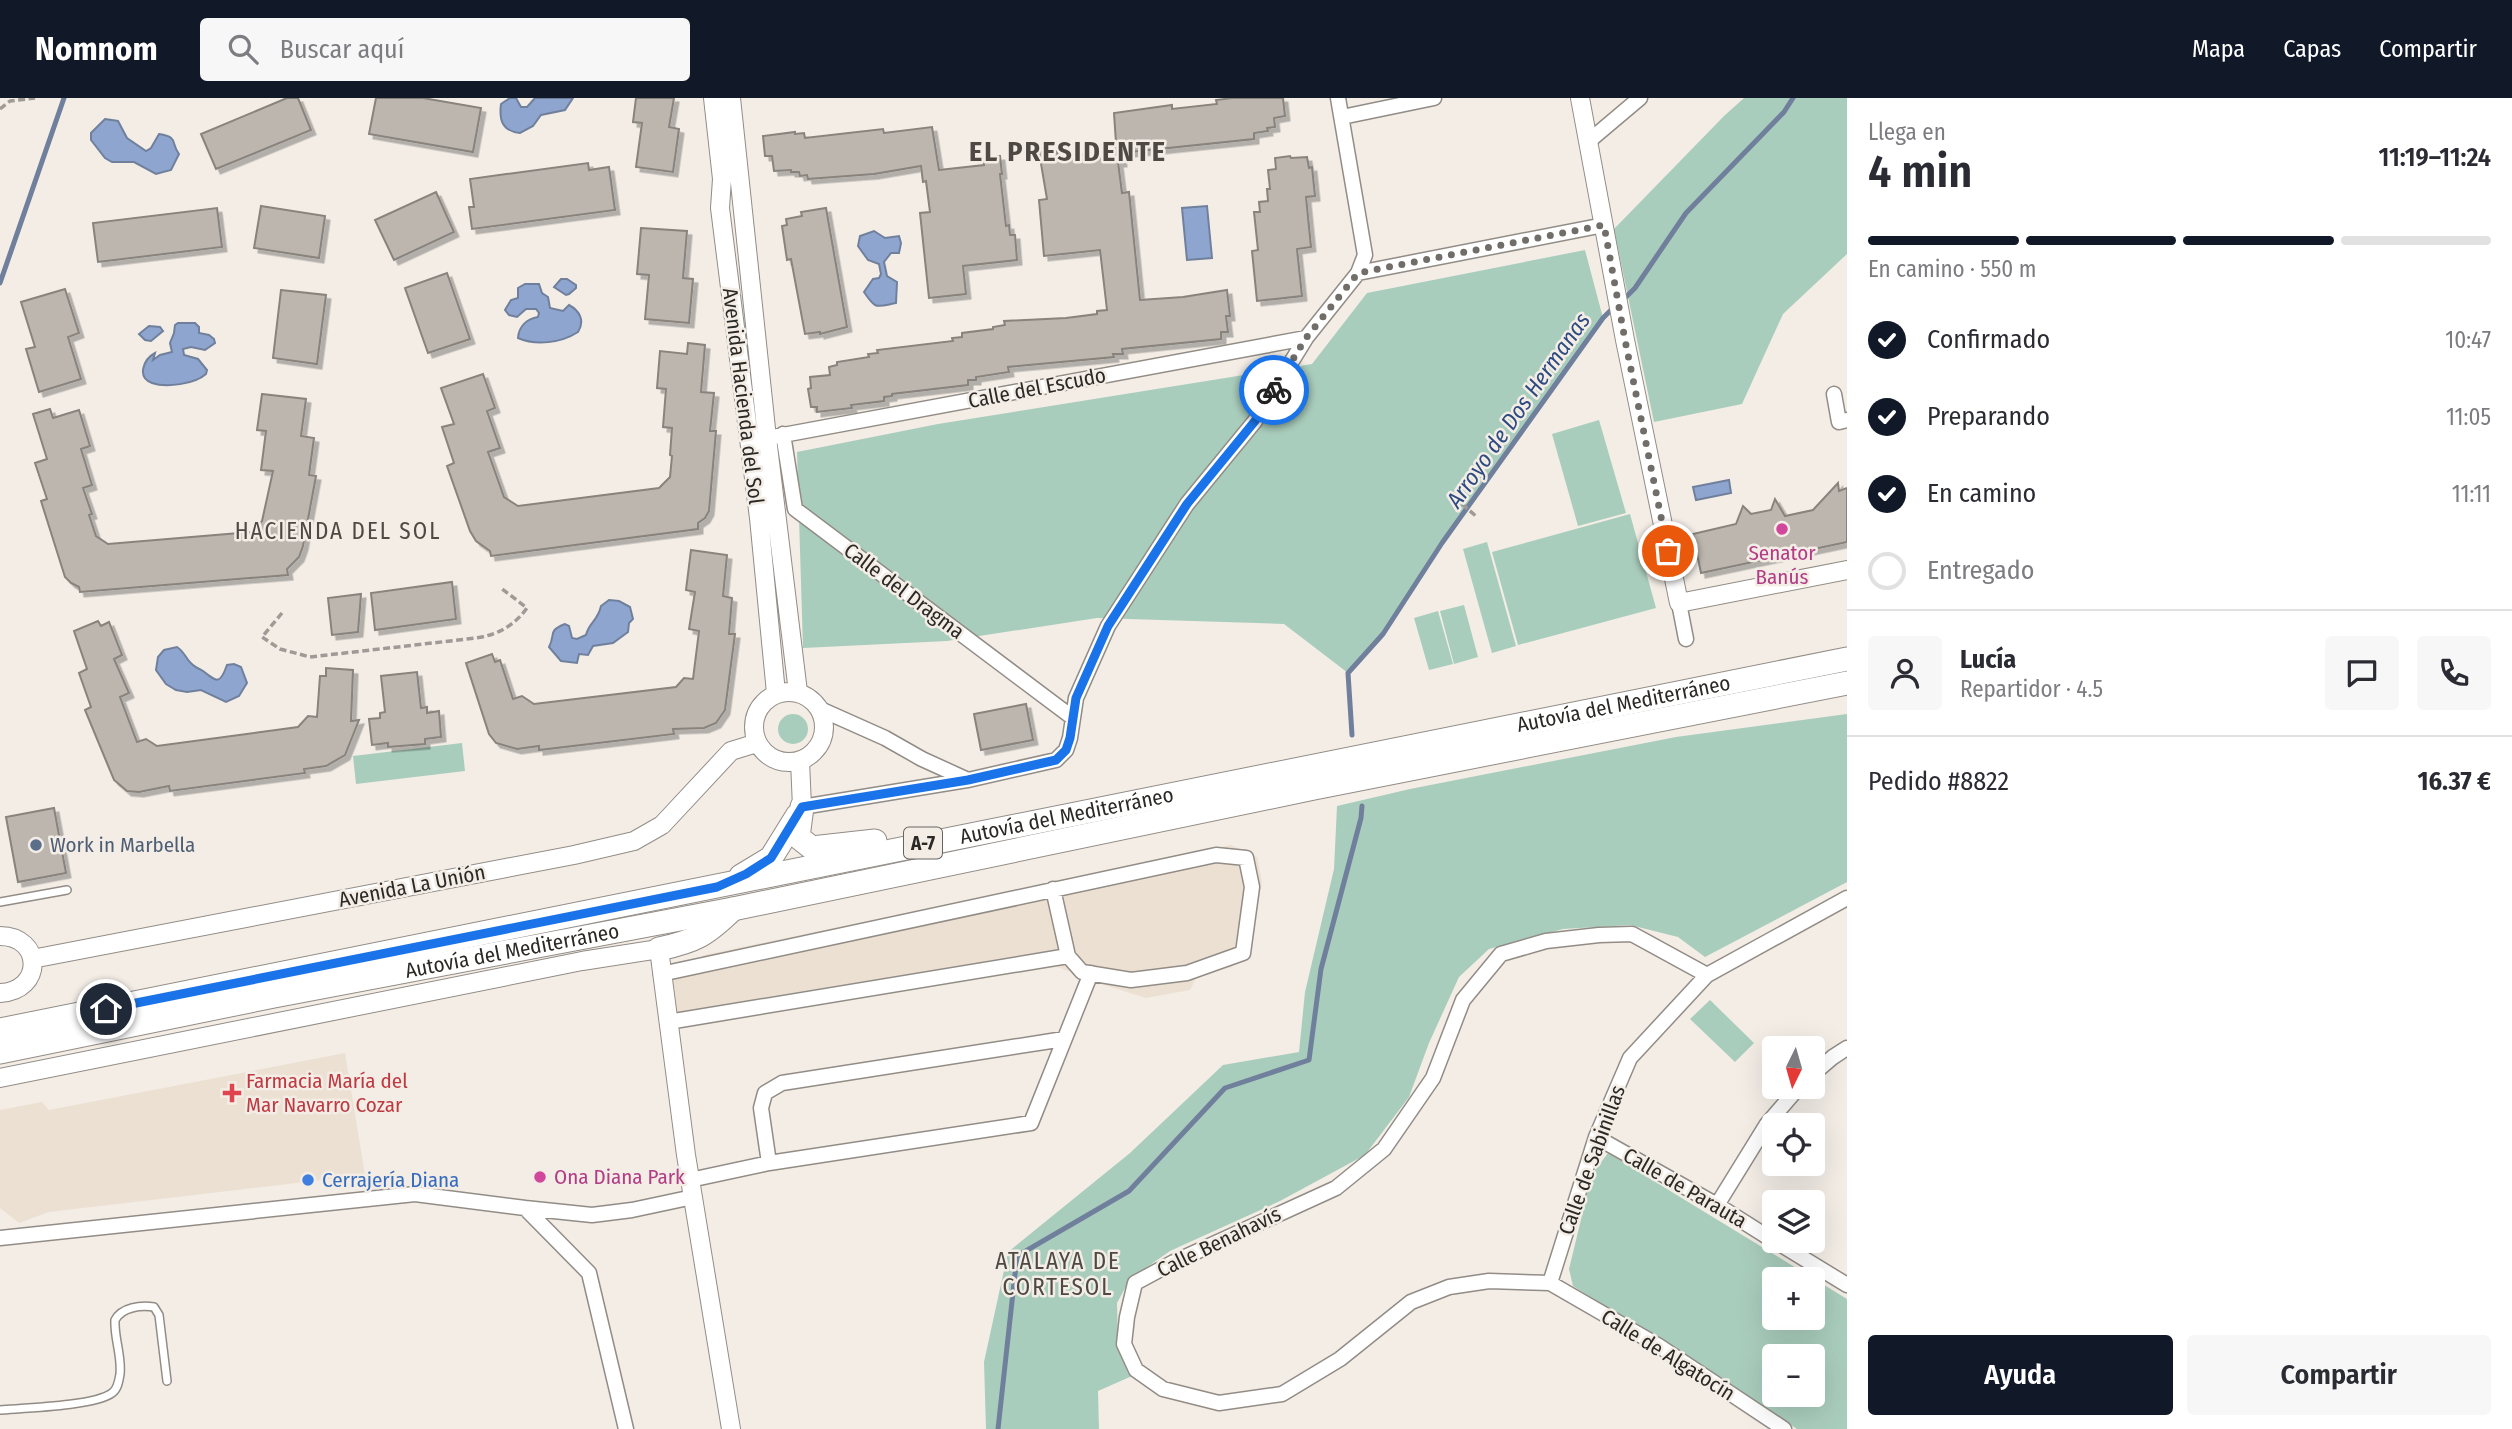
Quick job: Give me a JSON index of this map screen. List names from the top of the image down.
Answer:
{
  "streets": {
    "highway": ["Autovía del Mediterráneo", "A-7"],
    "street": [
      "Calle del Escudo",
      "Avenida Hacienda del Sol",
      "Calle del Dragma",
      "Avenida La Unión",
      "Calle de Sabinillas",
      "Calle de Parauta",
      "Calle Benahavís",
      "Calle de Algatocín"
    ]
  },
  "crossings": [
    ["Calle del Escudo", "Avenida Hacienda del Sol"],
    ["Calle del Escudo", "Calle del Dragma"],
    ["Avenida Hacienda del Sol", "Calle del Dragma"],
    ["Avenida Hacienda del Sol", "Avenida La Unión"],
    ["Calle de Sabinillas", "Calle de Parauta"],
    ["Calle de Sabinillas", "Calle Benahavís"],
    ["Calle de Sabinillas", "Calle de Algatocín"],
    ["Calle Benahavís", "Calle de Algatocín"]
  ],
  "districts": ["EL PRESIDENTE", "HACIENDA DEL SOL", "ATALAYA DE CORTESOL"],
  "water": ["Arroyo de Dos Hermanas"],
  "places": {
    "other": [
      "Senator Banús",
      "Work in Marbella",
      "Ona Diana Park",
      "Cerrajería Diana"
    ],
    "health": ["Farmacia María del Mar Navarro Cozar"]
  },
  "north": "bottom",
  "page": {
    "header": "Nomnom",
    "search": "Buscar aquí",
    "nav": ["Mapa", "Capas", "Compartir"],
    "heading": ["4 min", "Llega en", "11:19–11:24"],
    "panel": [
      "Lucía",
      "Repartidor · 4.5",
      "Pedido #8822",
      "16.37 €"
    ],
    "bar": "En camino · 550 m",
    "list": [
      ["Confirmado", "10:47"],
      ["Preparando", "11:05"],
      ["En camino", "11:11"],
      "Entregado"
    ],
    "map_buttons": ["+", "−"],
    "buttons": ["Ayuda", "Compartir"]
  }
}
